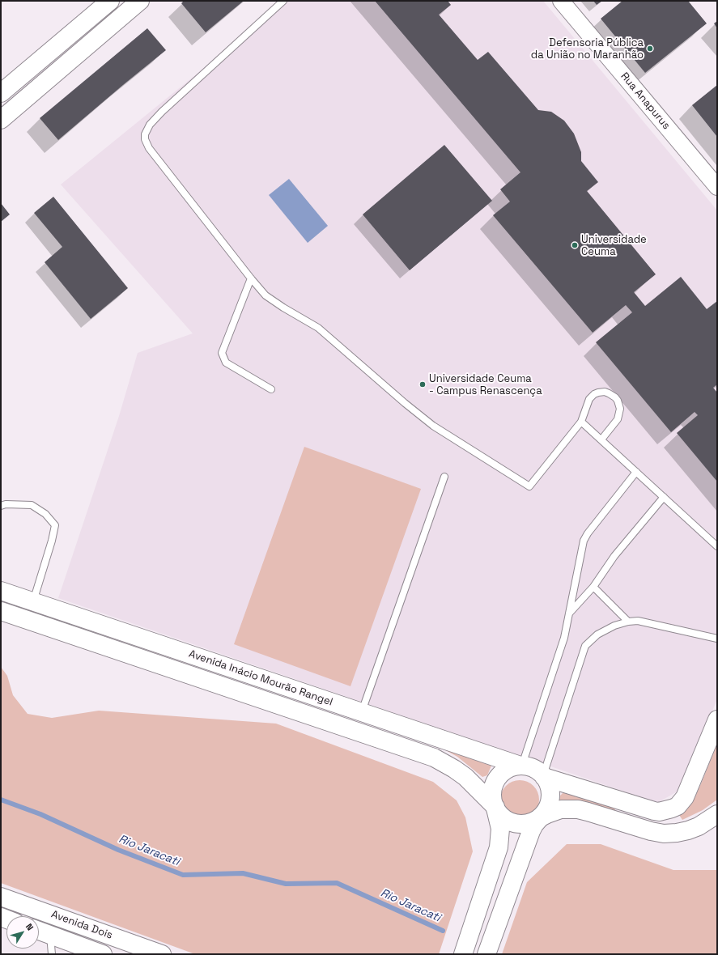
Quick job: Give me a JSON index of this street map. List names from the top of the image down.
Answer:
{
  "streets": {
    "main road": ["Avenida Inácio Mourão Rangel", "Avenida Dois"],
    "street": ["Rua Anapurus"]
  },
  "water": ["Rio Jaracati"],
  "places": ["Defensoria Pública da União no Maranhão", "Universidade Ceuma", "Universidade Ceuma - Campus Renascença"],
  "north": "top right"
}
